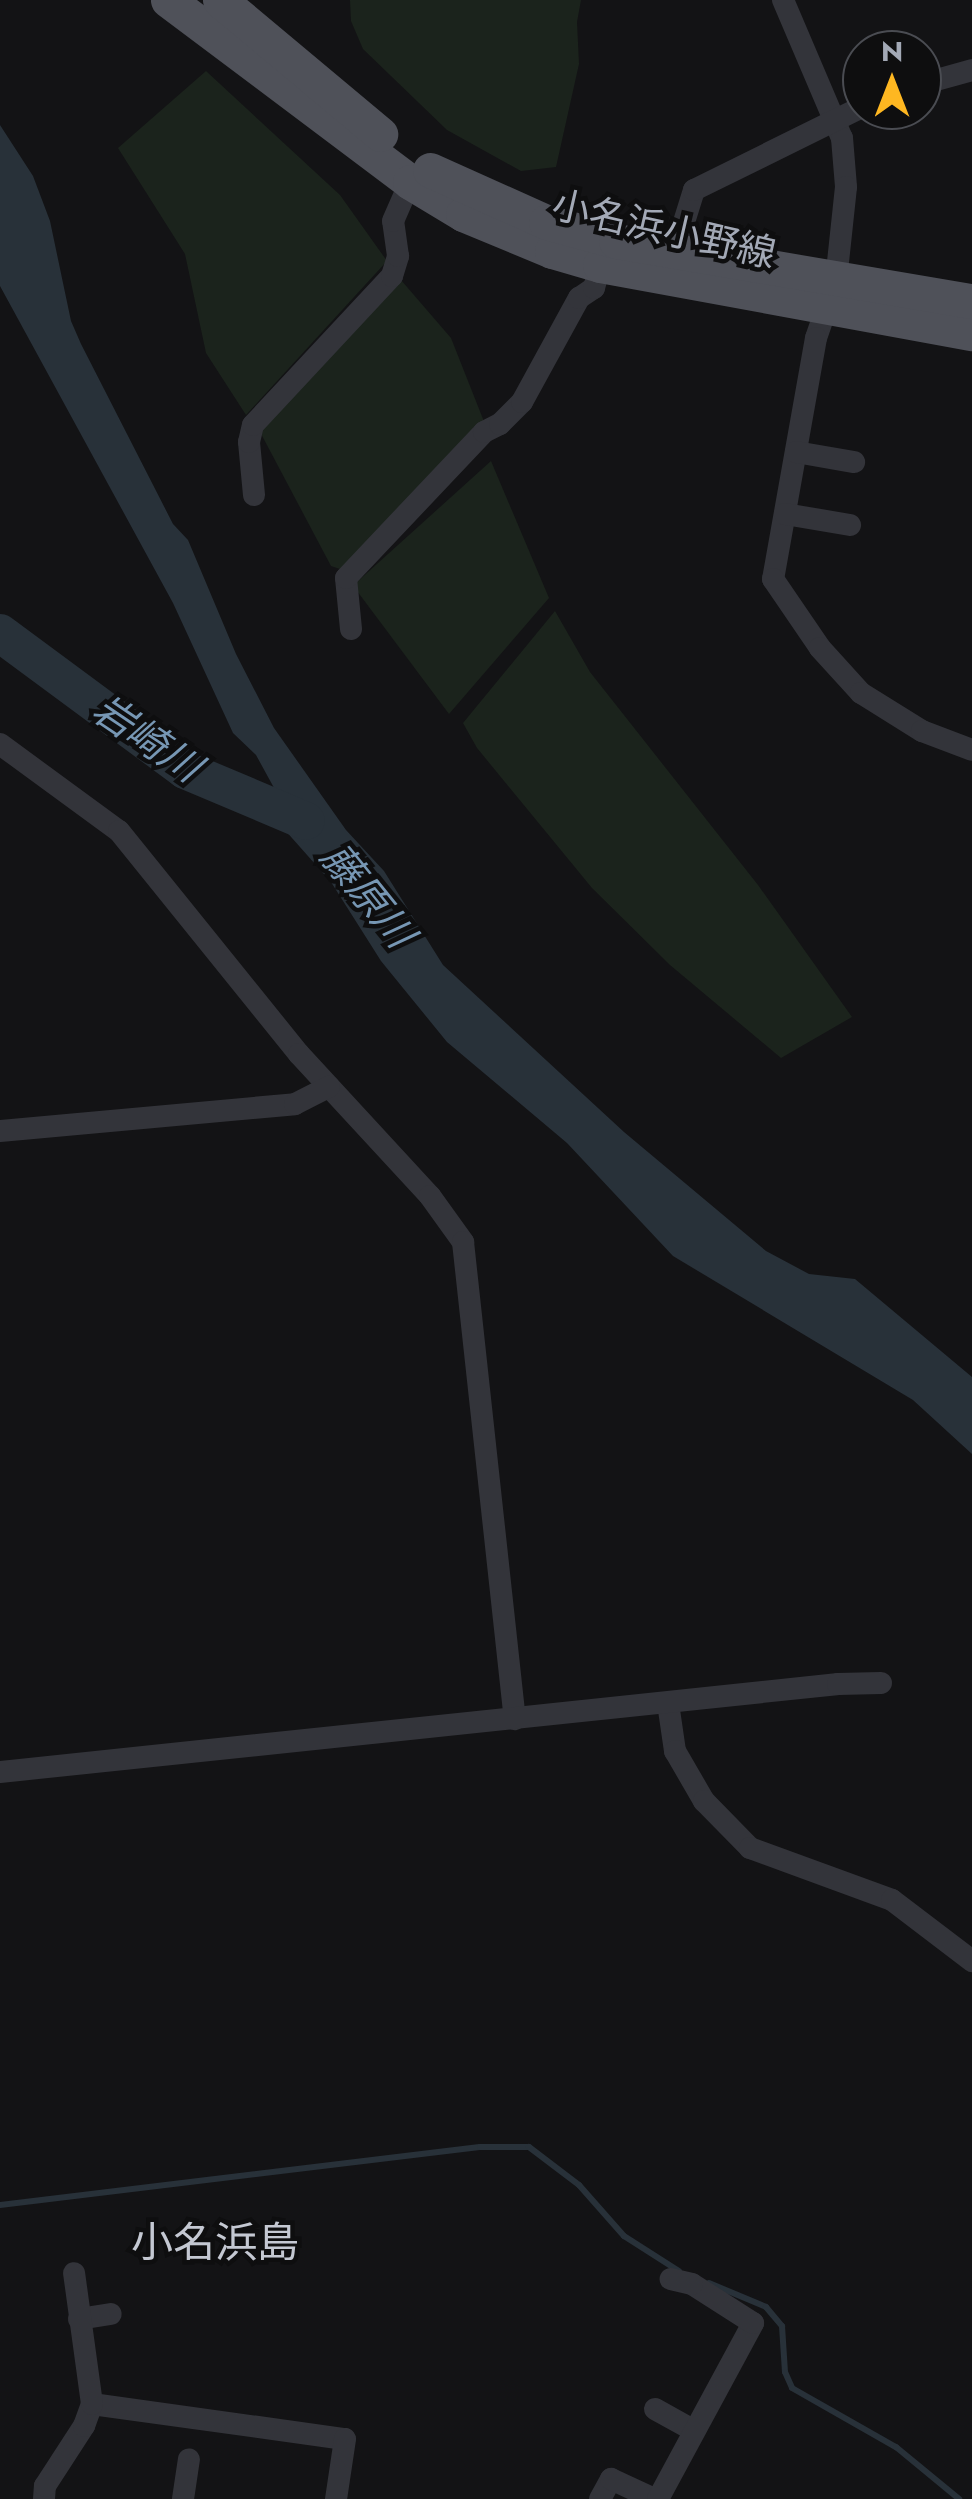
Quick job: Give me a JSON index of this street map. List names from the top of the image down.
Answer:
{
  "streets": {
    "main road": ["小名浜小野線"]
  },
  "districts": ["小名浜島"],
  "water": ["岩崎川", "藤原川"],
  "north": "top"
}
